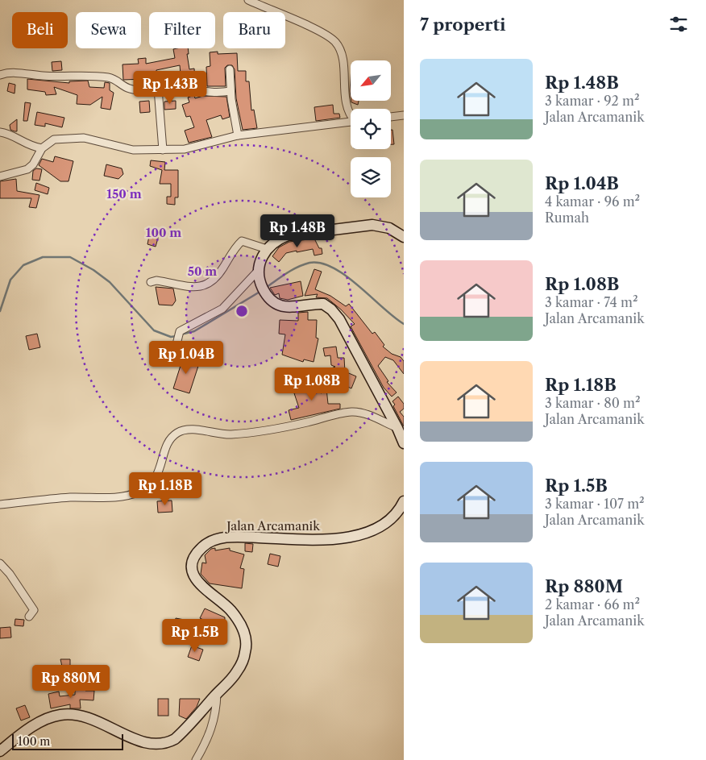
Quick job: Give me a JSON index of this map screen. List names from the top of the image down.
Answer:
{
  "streets": {
    "street": ["Jalan Arcamanik"]
  },
  "scale_bar": "100 m",
  "north": "bottom left",
  "page": {
    "heading": "7 properti",
    "chip": [
      "Beli",
      "Sewa",
      "Filter",
      "Baru"
    ],
    "list": [
      {
        "name": "Rp 1.48B",
        "note": "3 kamar · 92 m² · Jalan Arcamanik"
      },
      {
        "name": "Rp 1.04B",
        "note": "4 kamar · 96 m² · Rumah"
      },
      {
        "name": "Rp 1.08B",
        "note": "3 kamar · 74 m² · Jalan Arcamanik"
      },
      {
        "name": "Rp 1.18B",
        "note": "3 kamar · 80 m² · Jalan Arcamanik"
      },
      {
        "name": "Rp 1.5B",
        "note": "3 kamar · 107 m² · Jalan Arcamanik"
      },
      {
        "name": "Rp 880M",
        "note": "2 kamar · 66 m² · Jalan Arcamanik"
      }
    ],
    "price": [
      "Rp 1.43B",
      "Rp 1.48B",
      "Rp 1.04B",
      "Rp 1.08B",
      "Rp 1.18B",
      "Rp 1.5B",
      "Rp 880M"
    ],
    "scale": "100 m"
  },
  "rings": ["150 m", "100 m", "50 m"]
}
